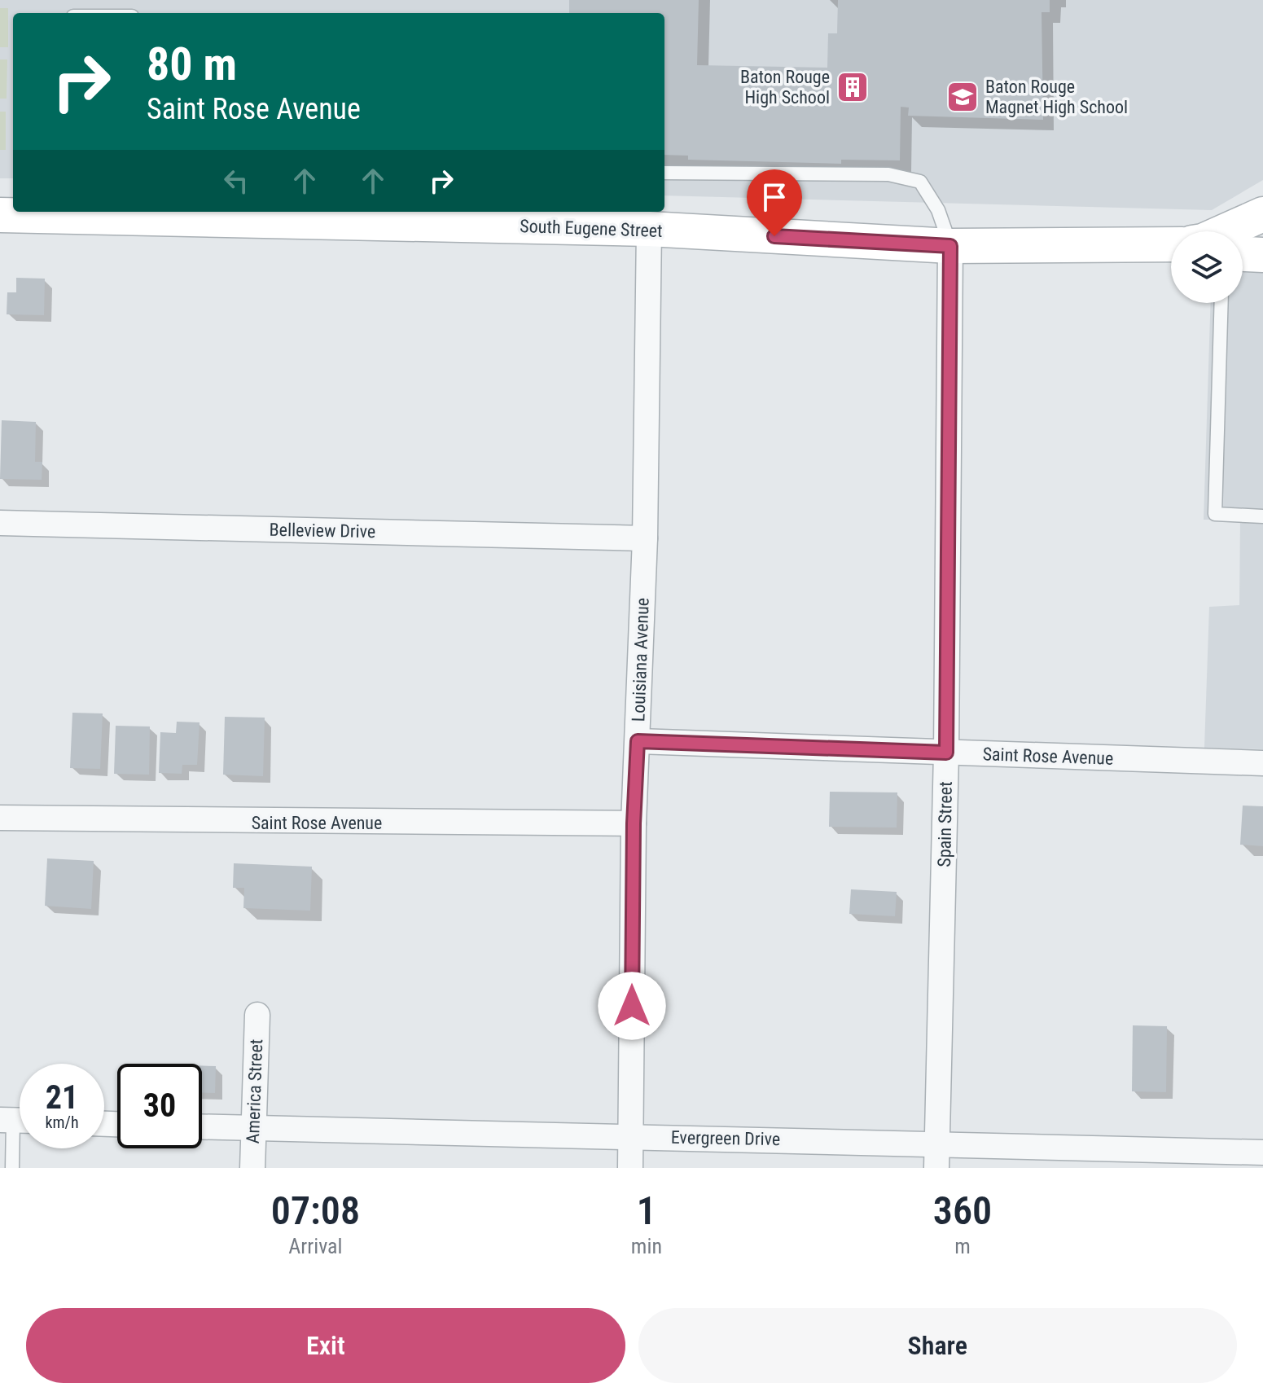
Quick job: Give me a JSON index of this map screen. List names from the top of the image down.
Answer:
{
  "streets": {
    "street": [
      "South Eugene Street",
      "Belleview Drive",
      "Louisiana Avenue",
      "Saint Rose Avenue",
      "Spain Street",
      "America Street",
      "Evergreen Drive"
    ]
  },
  "crossings": [
    ["South Eugene Street", "Louisiana Avenue"],
    ["South Eugene Street", "Spain Street"],
    ["Belleview Drive", "Louisiana Avenue"],
    ["Louisiana Avenue", "Saint Rose Avenue"],
    ["Louisiana Avenue", "Evergreen Drive"],
    ["Saint Rose Avenue", "Spain Street"],
    ["Spain Street", "Evergreen Drive"],
    ["America Street", "Evergreen Drive"]
  ],
  "places": {
    "building": ["Baton Rouge High School"],
    "school or university": ["Baton Rouge Magnet High School"]
  },
  "page": {
    "turn": ["80 m", "Saint Rose Avenue"],
    "speed": "21 km/h",
    "limit": "30",
    "eta": [
      "07:08",
      "Arrival",
      "1",
      "min",
      "360",
      "m"
    ],
    "buttons": ["Exit", "Share"]
  }
}
